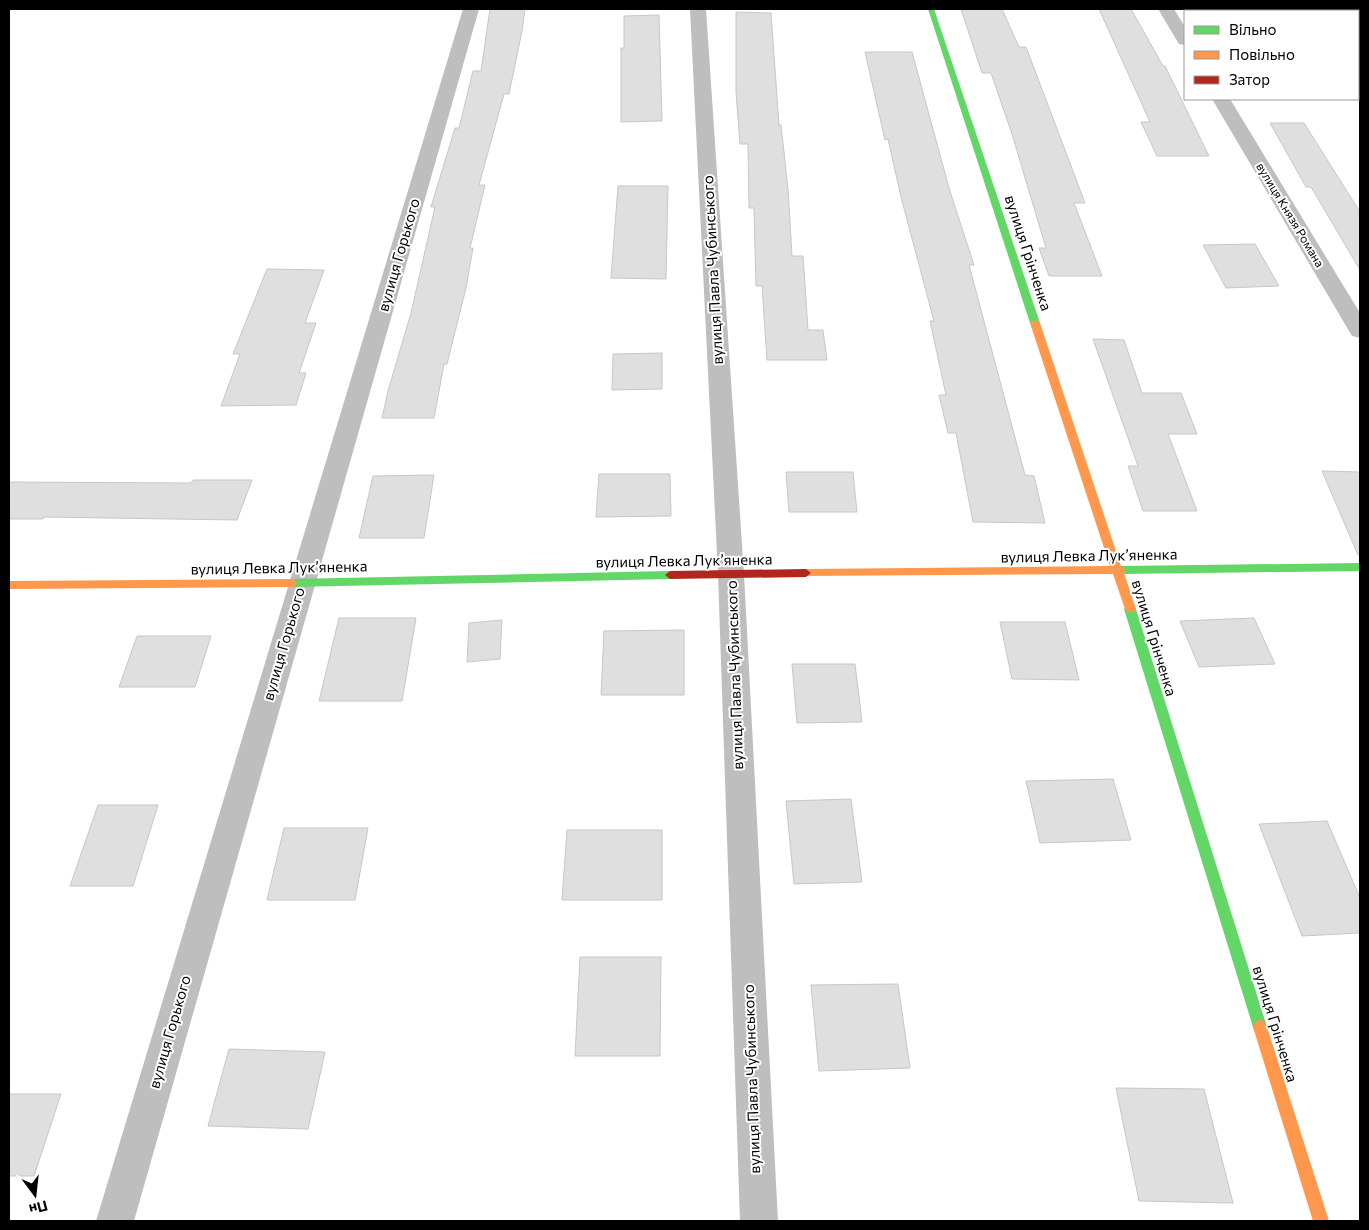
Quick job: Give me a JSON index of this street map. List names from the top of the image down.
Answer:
{
  "streets": {
    "street": [
      "вулиця Князя Романа",
      "вулиця Грінченка",
      "вулиця Горького",
      "вулиця Павла Чубинського",
      "вулиця Левка Лукʼяненка"
    ]
  },
  "crossings": [
    ["вулиця Грінченка", "вулиця Левка Лукʼяненка"],
    ["вулиця Горького", "вулиця Левка Лукʼяненка"],
    ["вулиця Павла Чубинського", "вулиця Левка Лукʼяненка"]
  ],
  "legend": ["Вільно", "Повільно", "Затор"],
  "north": "bottom"
}
